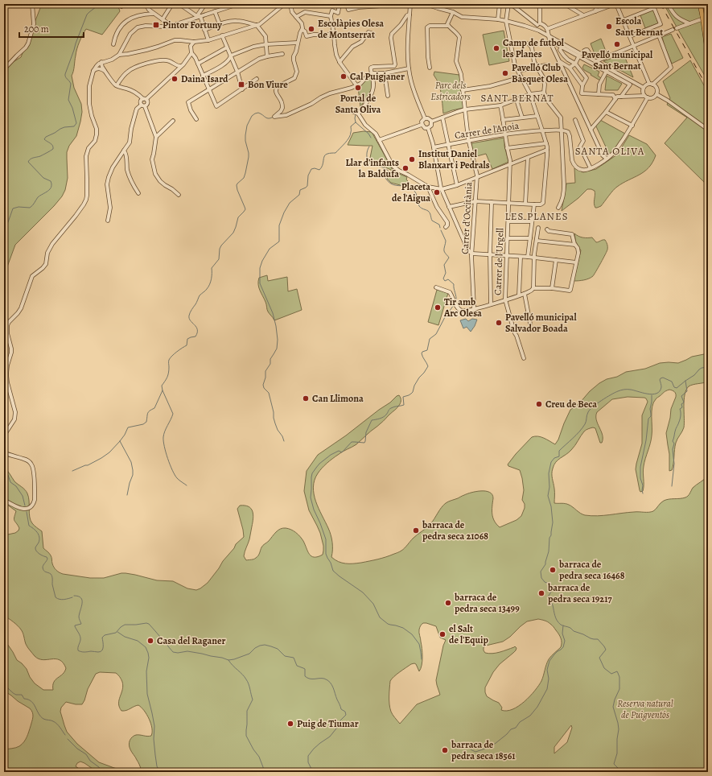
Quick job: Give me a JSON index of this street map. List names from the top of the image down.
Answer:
{
  "streets": {
    "street": ["Carrer de l'Anoia", "Carrer d'Occitània", "Carrer de l'Urgell"]
  },
  "crossings": [
    ["Carrer de l'Anoia", "Carrer d'Occitània"],
    ["Carrer de l'Anoia", "Carrer de l'Urgell"]
  ],
  "districts": ["SANT BERNAT", "SANTA OLIVA", "LES PLANES"],
  "parks": ["Parc dels Estricadors", "Reserva natural de Puigventós"],
  "places": {
    "transit": ["Pintor Fortuny", "Bon Viure"],
    "other": [
      "Escola Sant Bernat",
      "Escolàpies Olesa de Montserrat",
      "Pavelló municipal Sant Bernat",
      "Camp de futbol les Planes",
      "Pavelló Club Bàsquet Olesa",
      "Cal Puigjaner",
      "Daina Isard",
      "Portal de Santa Oliva",
      "Institut Daniel Blanxart i Pedrals",
      "Llar d'infants la Baldufa",
      "Placeta de l'Aigua",
      "Tir amb Arc Olesa",
      "Pavelló municipal Salvador Boada",
      "Can Llimona",
      "Creu de Beca",
      "barraca de pedra seca 21068",
      "barraca de pedra seca 16468",
      "barraca de pedra seca 19217",
      "barraca de pedra seca 13499",
      "el Salt de l'Equip",
      "Casa del Raganer",
      "Puig de Tiumar",
      "barraca de pedra seca 18561"
    ]
  },
  "scale_bar": "200 m"
}
